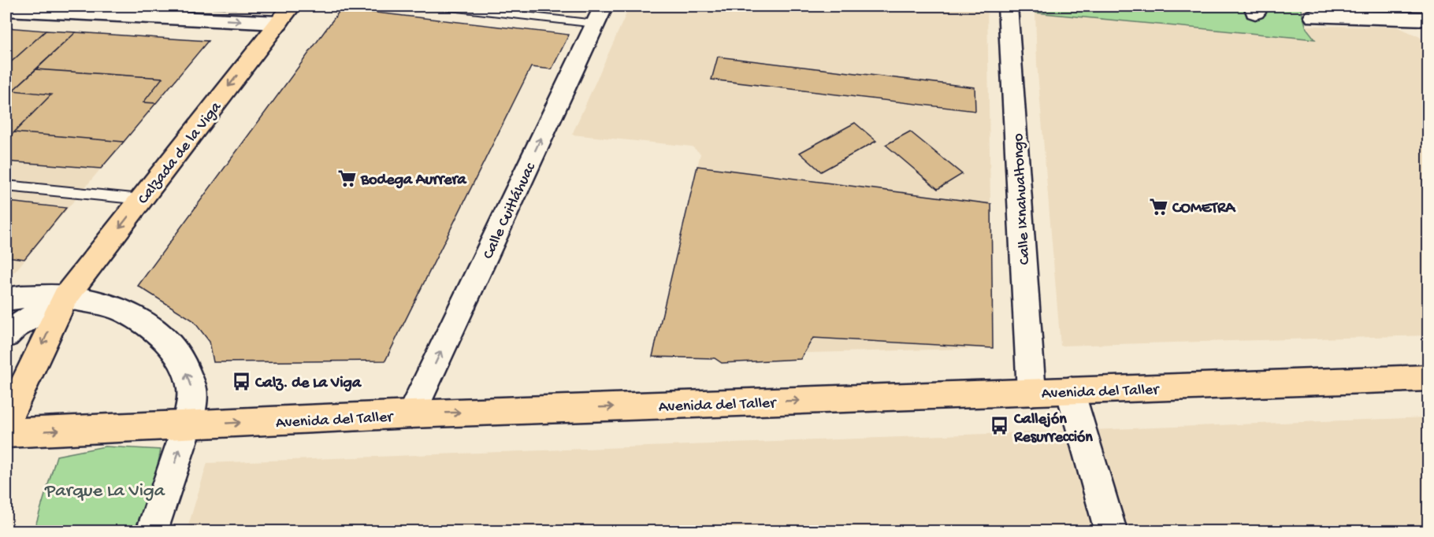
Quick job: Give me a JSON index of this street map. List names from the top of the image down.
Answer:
{
  "streets": {
    "main road": ["Calzada de la Viga", "Avenida del Taller"],
    "street": ["Calle Ixnahualtongo", "Calle Cuitláhuac"]
  },
  "crossings": [
    ["Calle Ixnahualtongo", "Avenida del Taller"],
    ["Calle Cuitláhuac", "Avenida del Taller"]
  ],
  "one_way": ["Calzada de la Viga", "Calle Cuitláhuac", "Avenida del Taller"],
  "parks": ["Parque La Viga"],
  "places": {
    "supermarket": ["Bodega Aurrera", "COMETRA"],
    "bus stop": ["Calz. de La Viga", "Callejón Resurrección"]
  }
}
